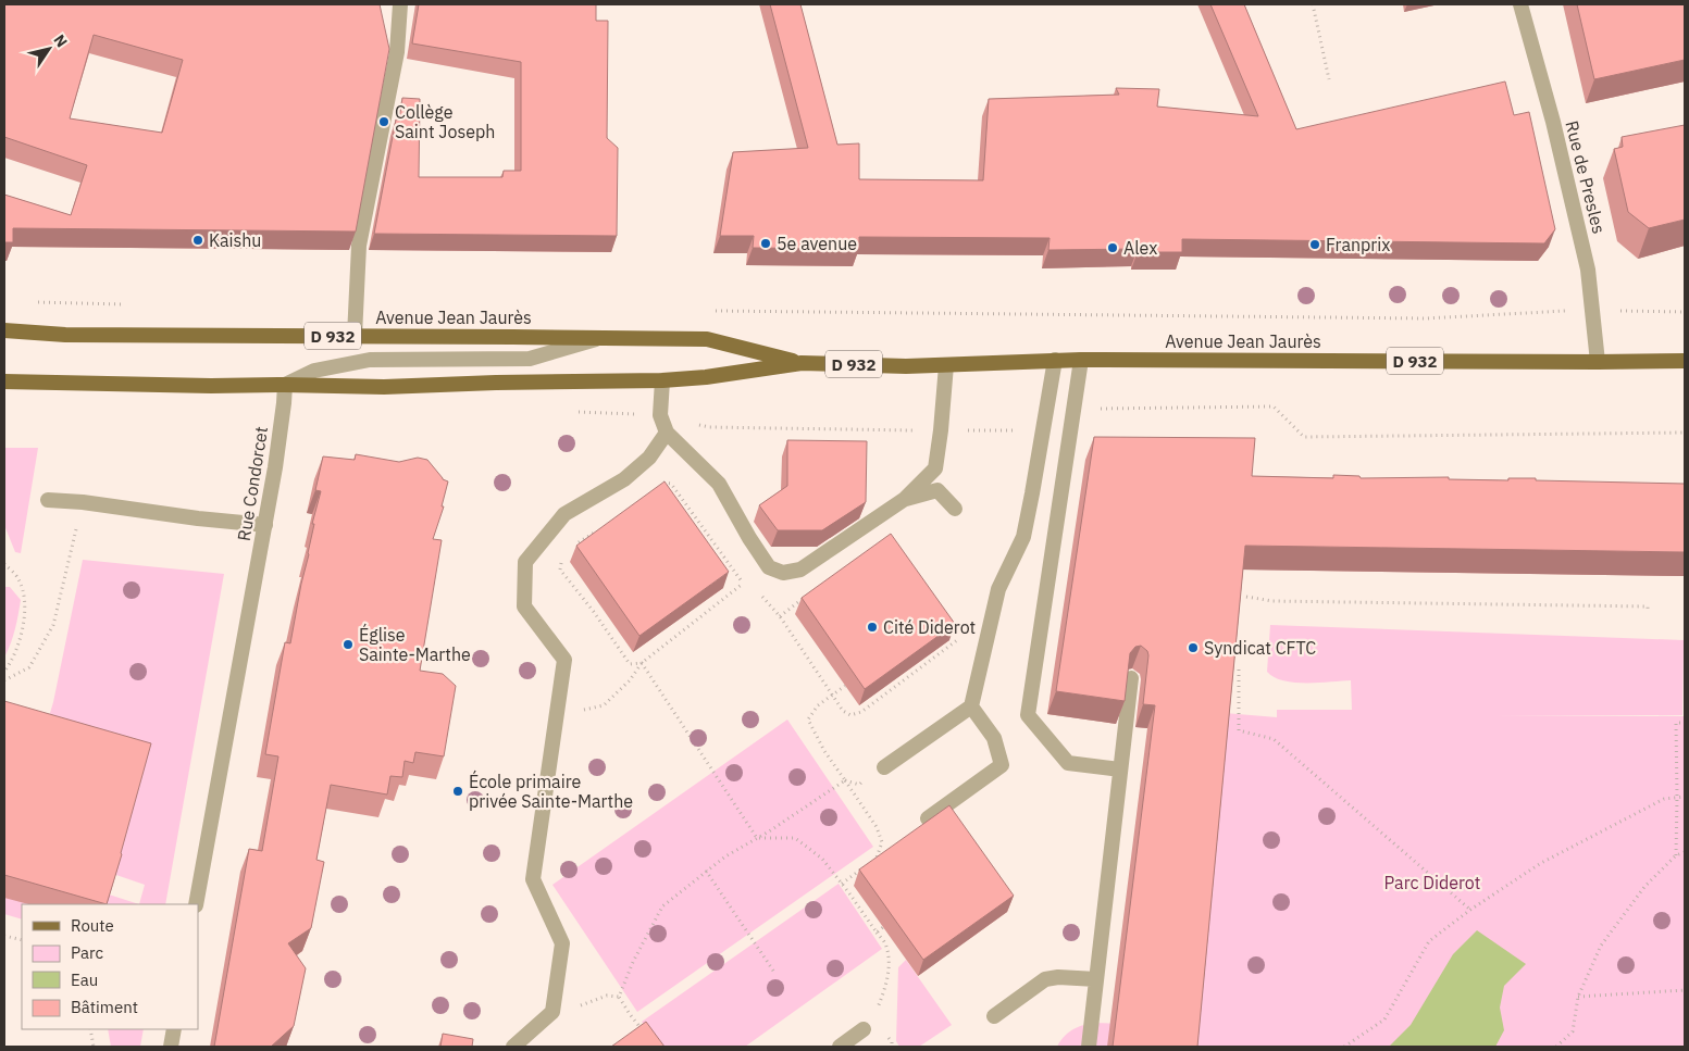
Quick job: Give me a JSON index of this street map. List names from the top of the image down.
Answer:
{
  "streets": {
    "main road": ["Avenue Jean Jaurès", "D 932"],
    "street": ["Rue de Presles", "Rue Condorcet"]
  },
  "crossings": [
    ["Rue de Presles", "Avenue Jean Jaurès"],
    ["Avenue Jean Jaurès", "Rue Condorcet"]
  ],
  "parks": ["Parc Diderot"],
  "places": [
    "Collège Saint Joseph",
    "Kaishu",
    "5e avenue",
    "Franprix",
    "Alex",
    "Cité Diderot",
    "Église Sainte-Marthe",
    "Syndicat CFTC",
    "École primaire privée Sainte-Marthe"
  ],
  "legend": [
    "Route",
    "Parc",
    "Eau",
    "Bâtiment"
  ],
  "north": "top right"
}
